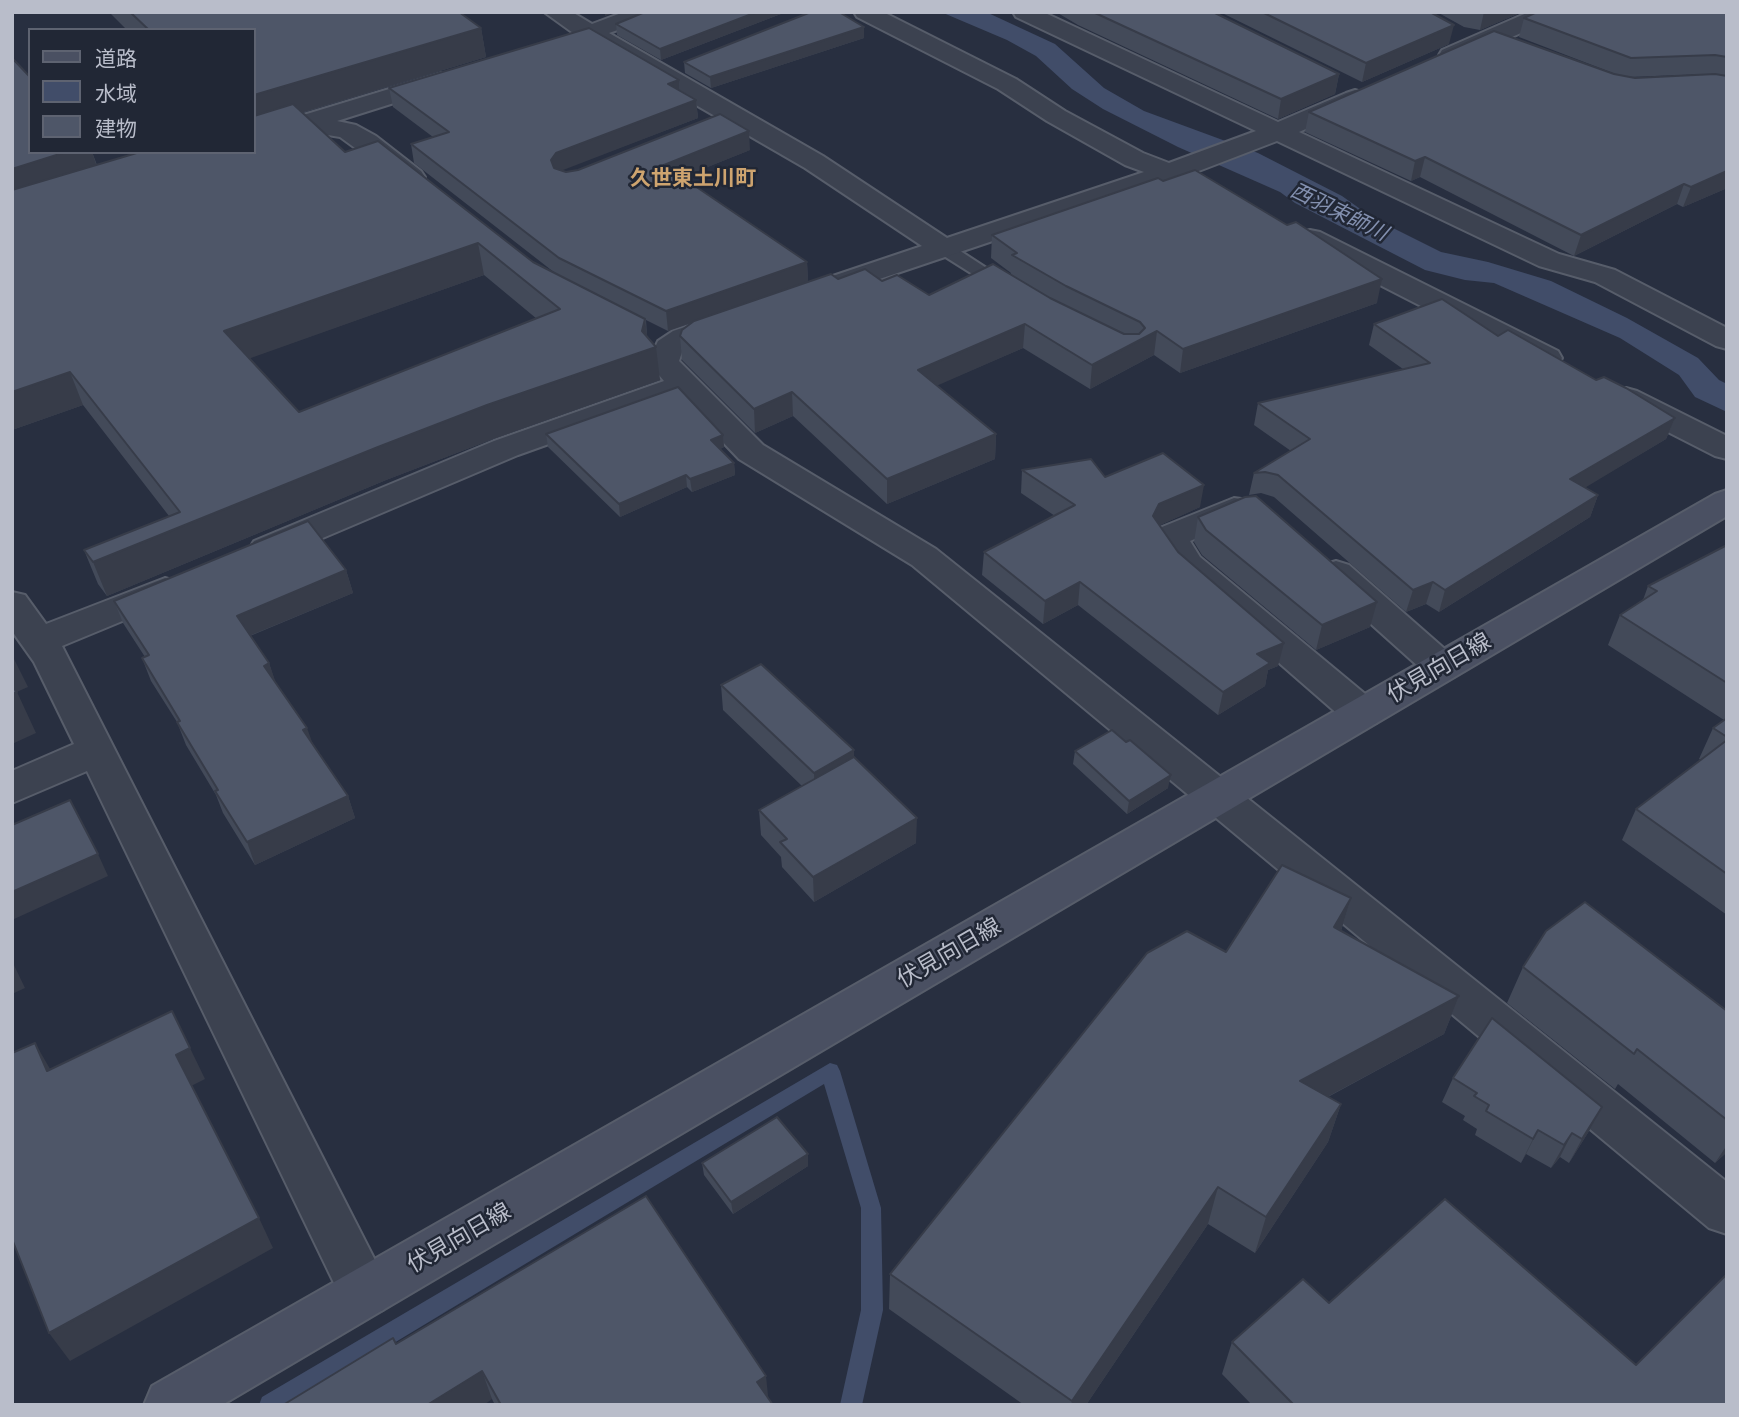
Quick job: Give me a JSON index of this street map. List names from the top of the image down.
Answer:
{
  "streets": {
    "main road": ["伏見向日線"]
  },
  "districts": ["久世東土川町"],
  "water": ["西羽束師川"],
  "legend": ["道路", "水域", "建物"]
}
